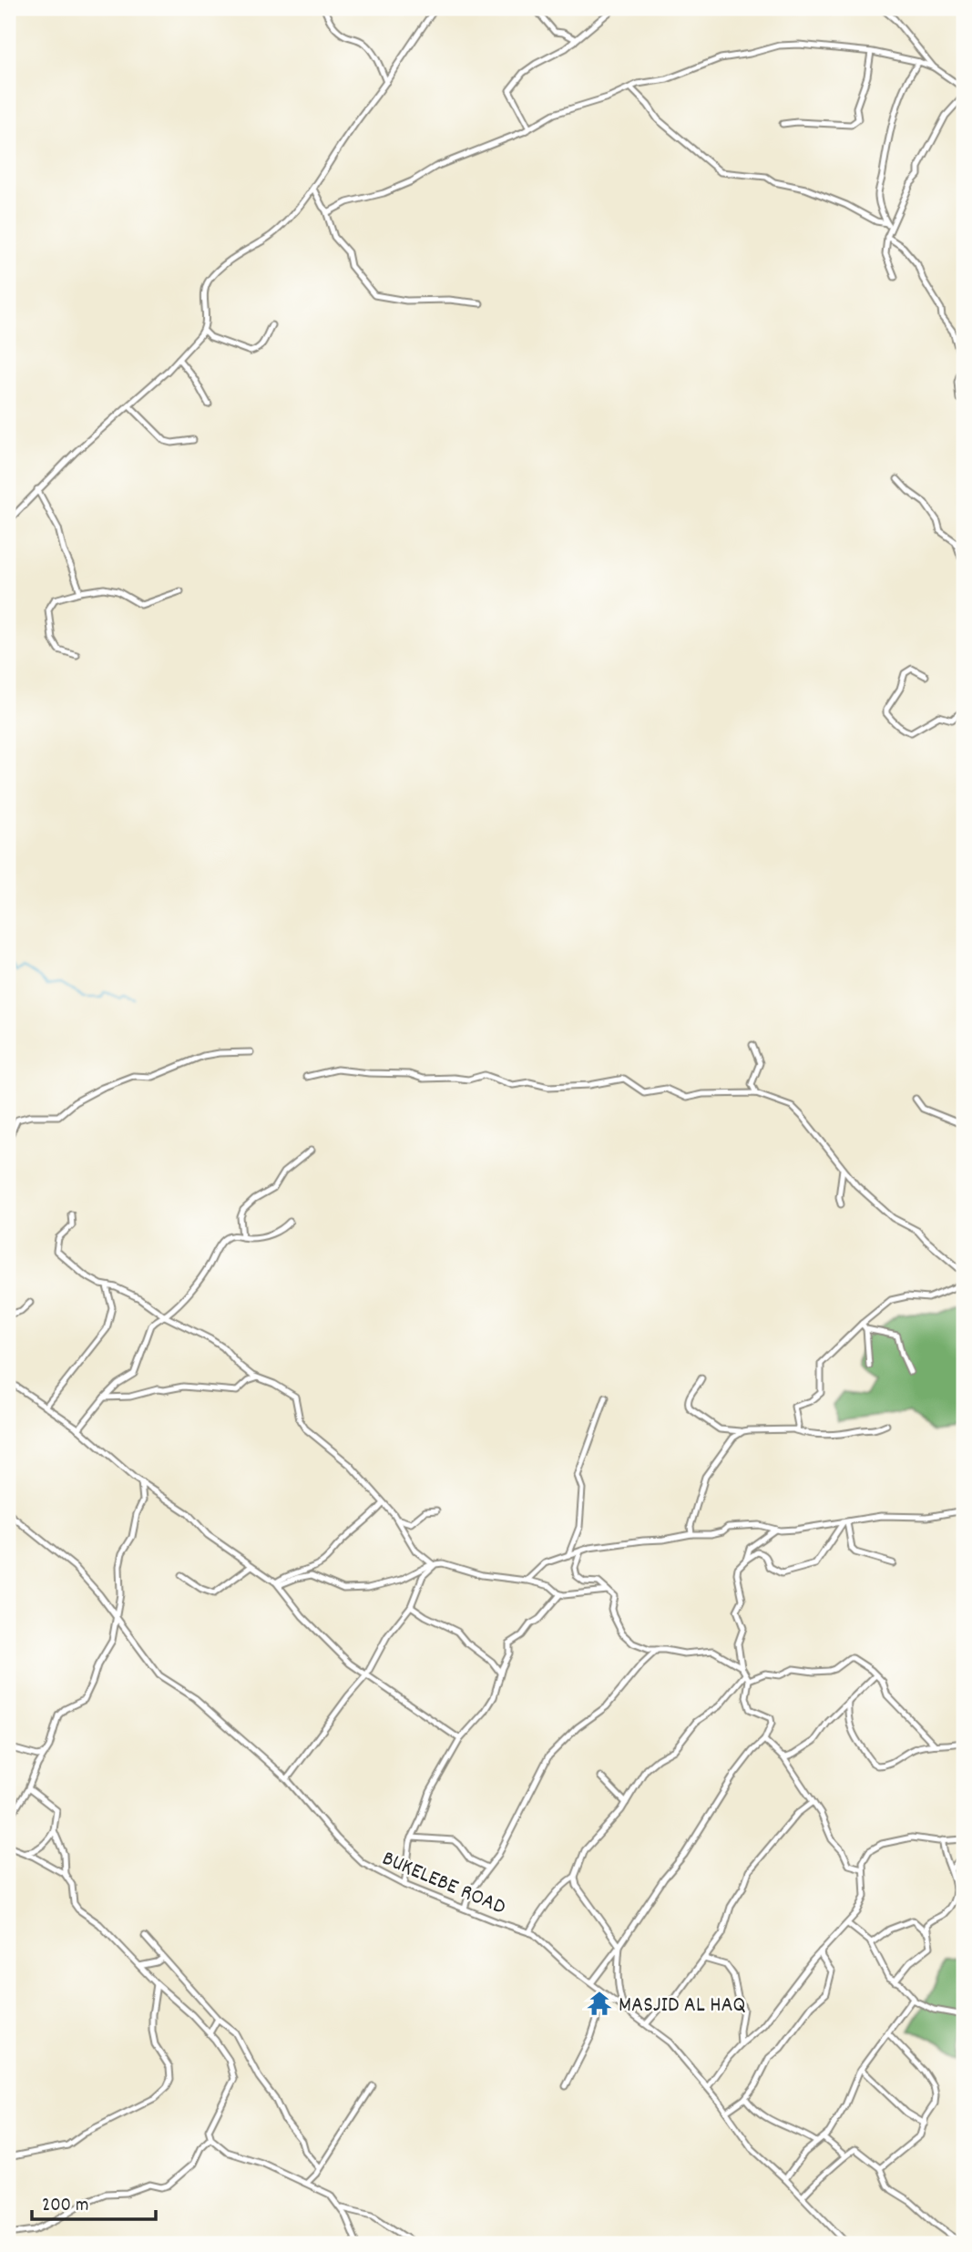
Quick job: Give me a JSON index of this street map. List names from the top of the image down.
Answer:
{
  "streets": {
    "street": ["BUKELEBE ROAD"]
  },
  "places": {
    "temple": ["MASJID AL HAQ"]
  },
  "scale_bar": "200 m"
}
